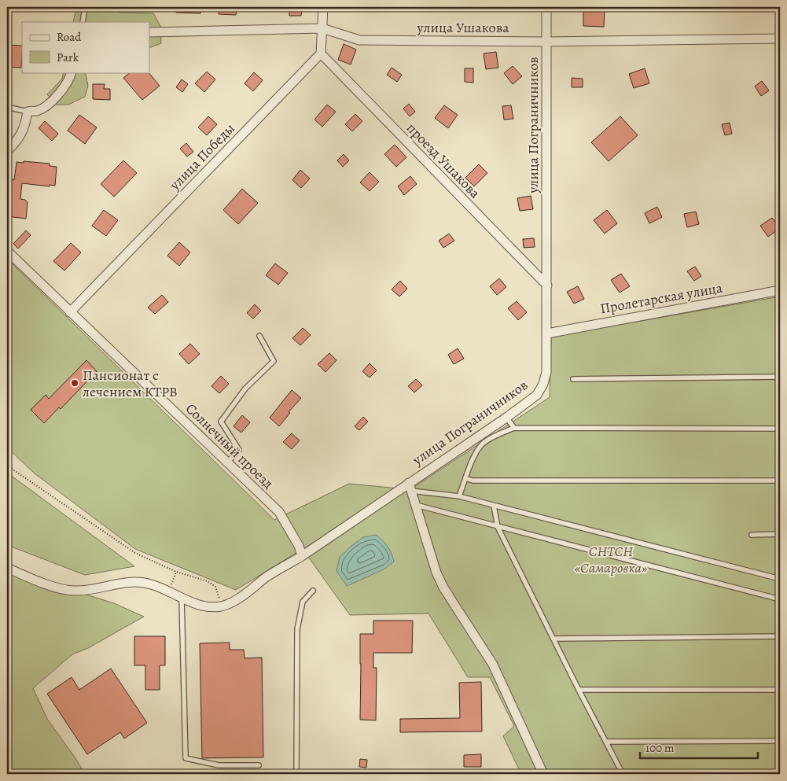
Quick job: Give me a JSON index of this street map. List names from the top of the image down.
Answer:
{
  "streets": {
    "street": [
      "улица Ушакова",
      "улица Пограничников",
      "улица Победы",
      "проезд Ушакова",
      "Пролетарская улица",
      "Солнечный проезд"
    ]
  },
  "crossings": [
    ["улица Ушакова", "улица Пограничников"],
    ["улица Пограничников", "проезд Ушакова"],
    ["улица Пограничников", "Пролетарская улица"],
    ["улица Пограничников", "Солнечный проезд"],
    ["улица Победы", "проезд Ушакова"],
    ["улица Победы", "Солнечный проезд"]
  ],
  "parks": ["СНТСН «Самаровка»"],
  "places": ["Пансионат с лечением КТРВ"],
  "legend": ["Road", "Park"],
  "scale_bar": "100 m"
}
